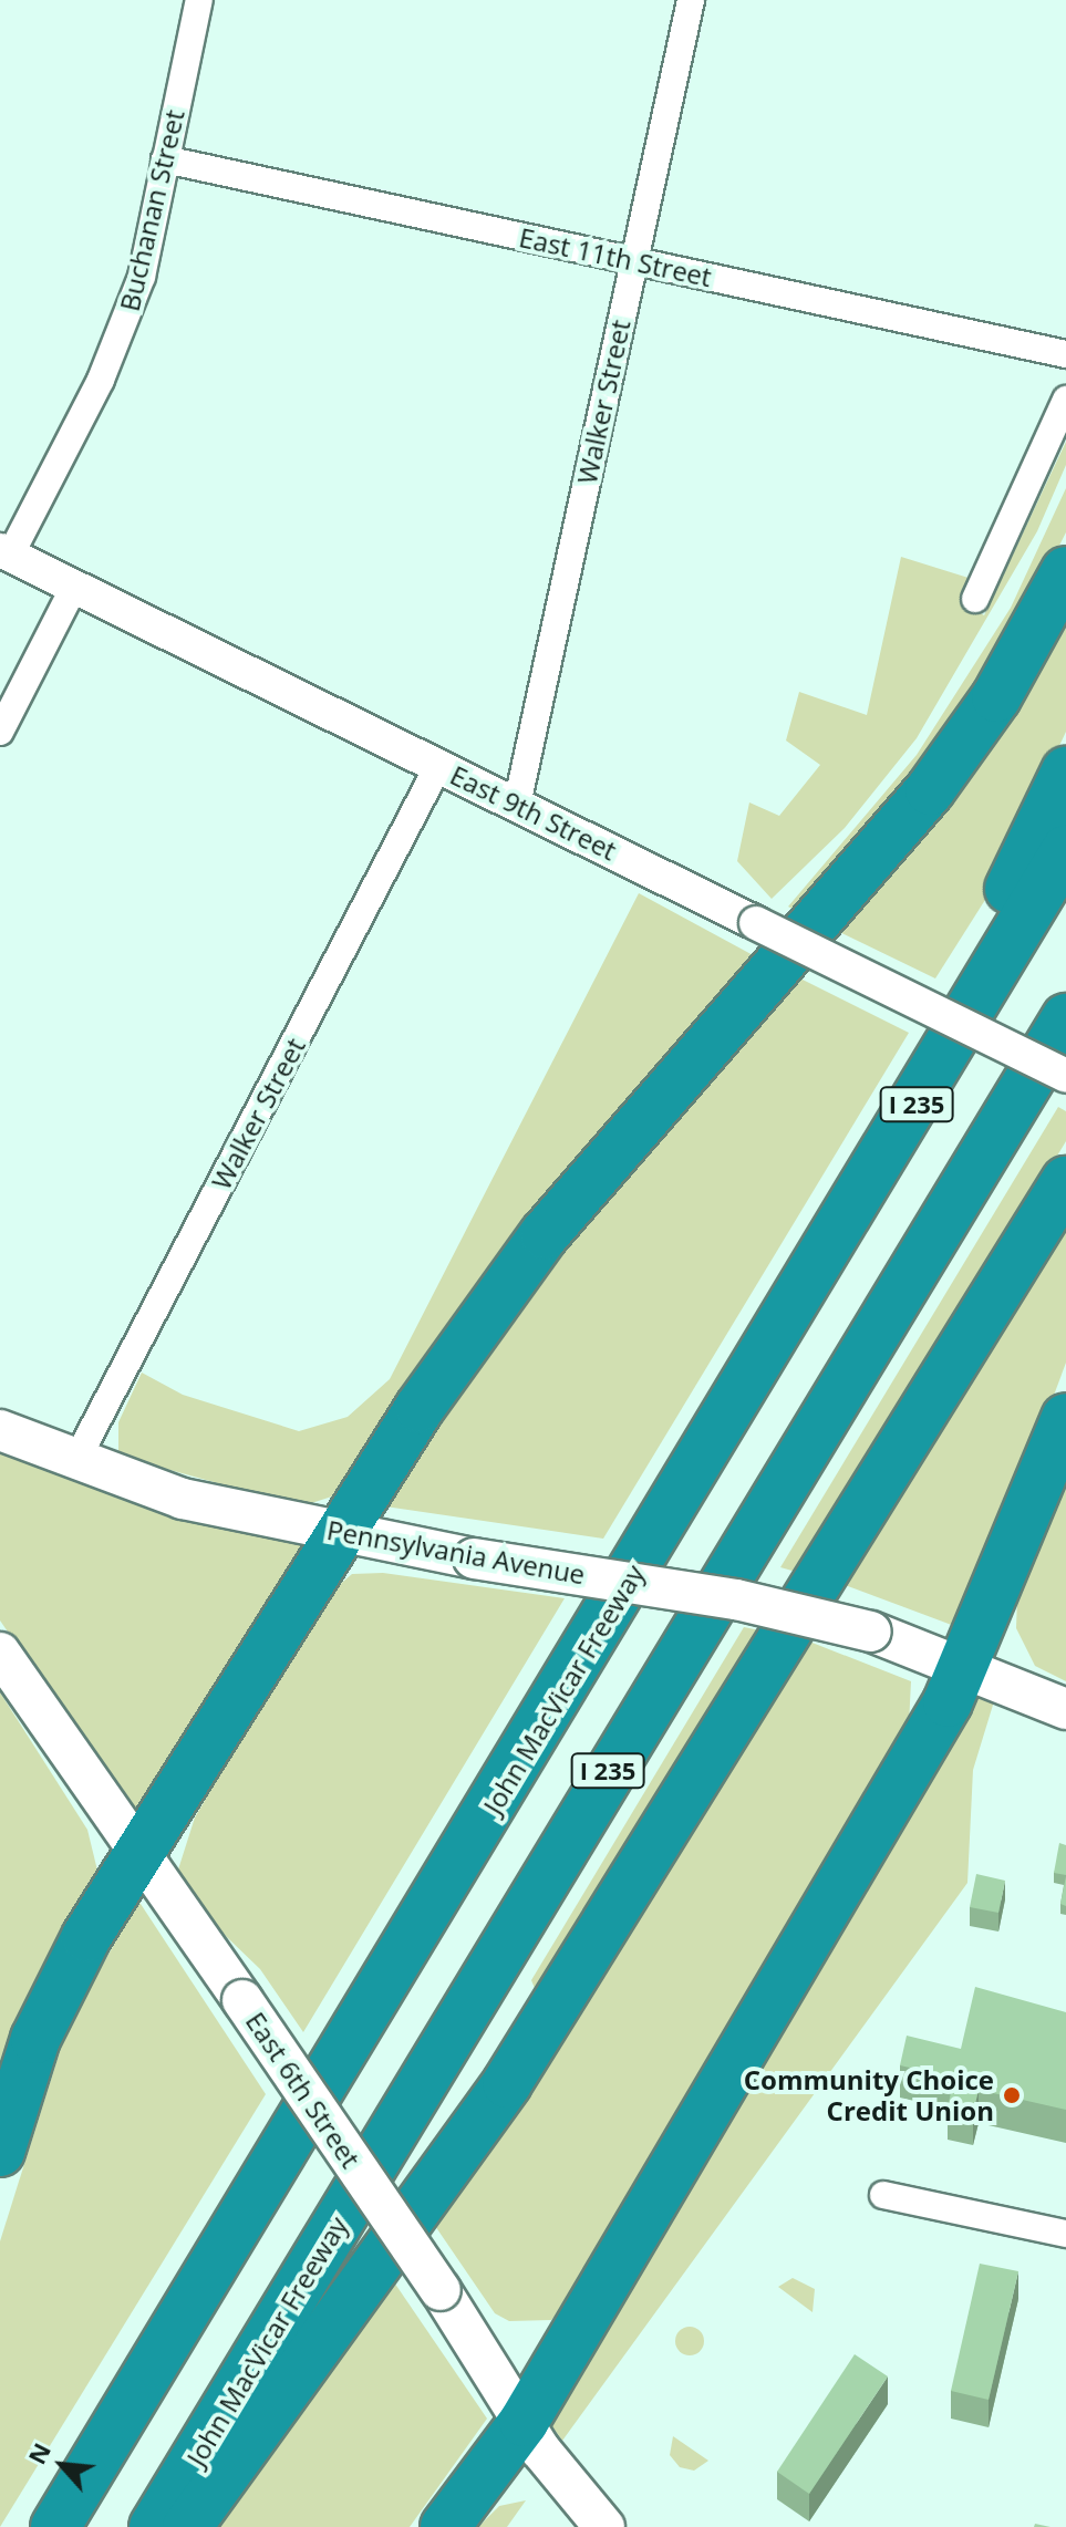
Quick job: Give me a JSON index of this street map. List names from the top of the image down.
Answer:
{
  "streets": {
    "highway": ["I 235", "John MacVicar Freeway"],
    "main road": ["Pennsylvania Avenue", "East 6th Street"],
    "street": [
      "Buchanan Street",
      "East 11th Street",
      "Walker Street",
      "East 9th Street"
    ]
  },
  "crossings": [
    ["Buchanan Street", "East 11th Street"],
    ["Buchanan Street", "East 9th Street"],
    ["East 11th Street", "Walker Street"],
    ["Walker Street", "East 9th Street"],
    ["Walker Street", "Pennsylvania Avenue"]
  ],
  "places": ["Community Choice Credit Union"],
  "north": "top left"
}
